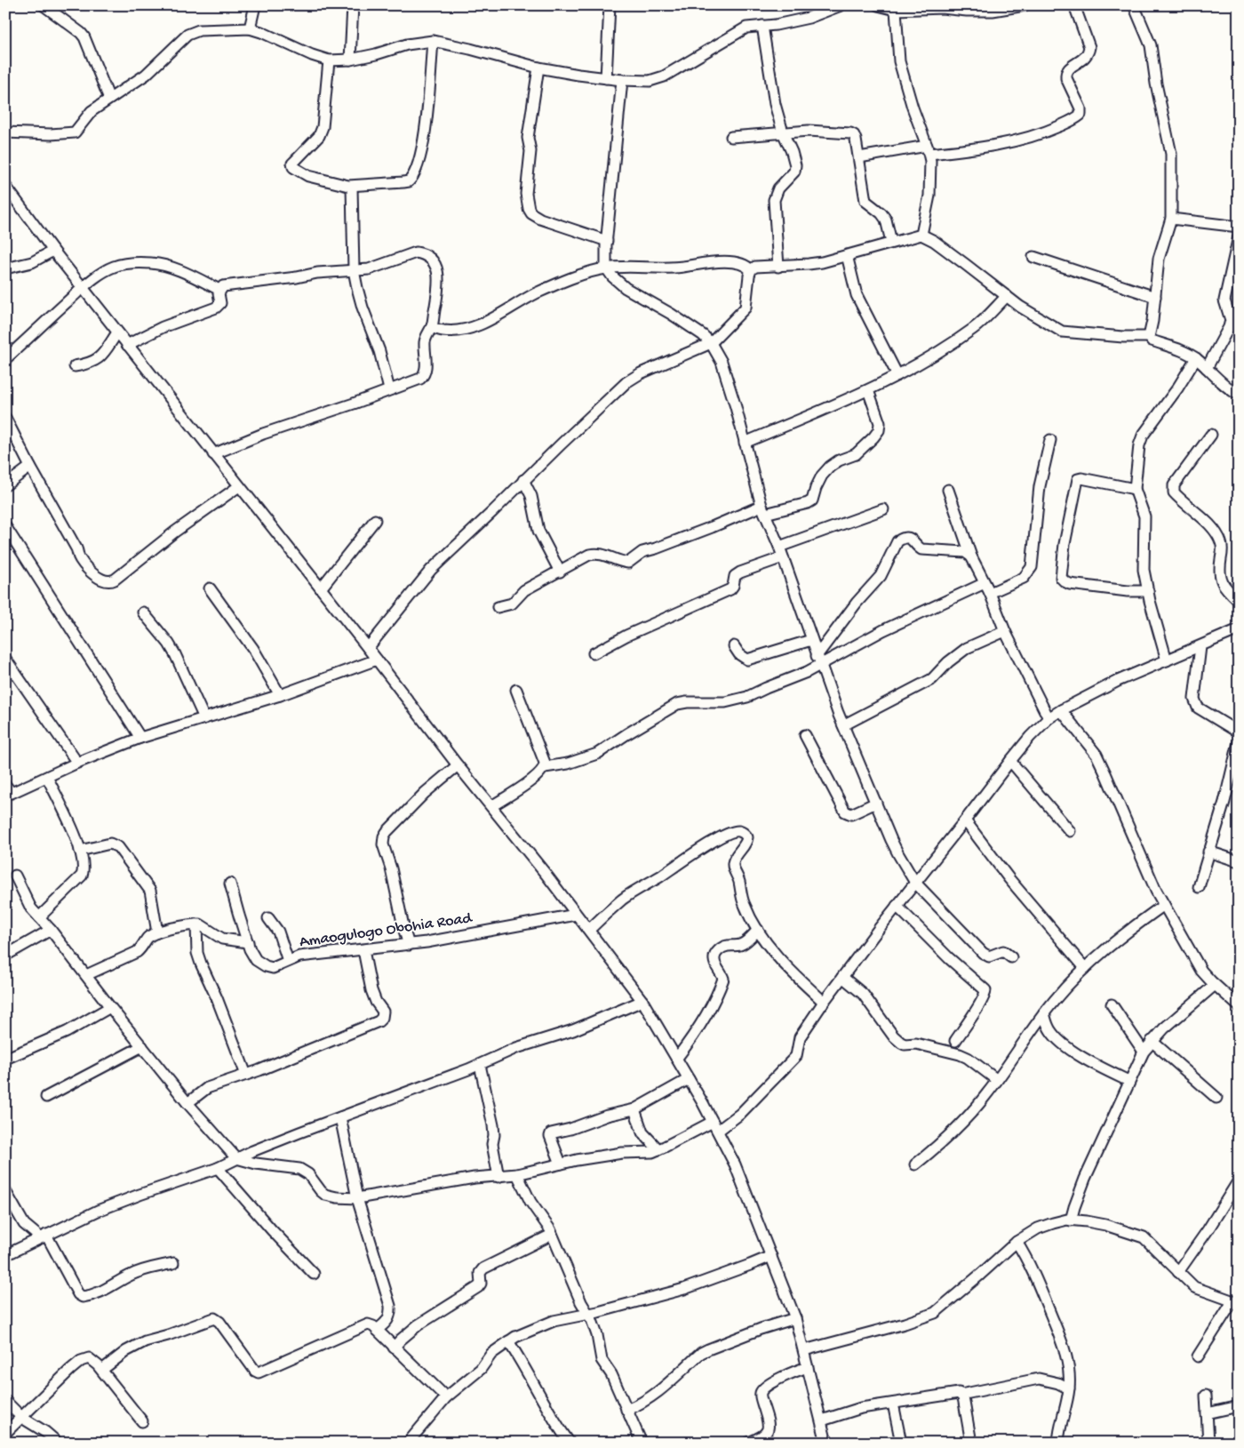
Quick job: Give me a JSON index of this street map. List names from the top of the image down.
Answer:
{
  "streets": {
    "street": ["Amaogulogo Obohia Road"]
  }
}
